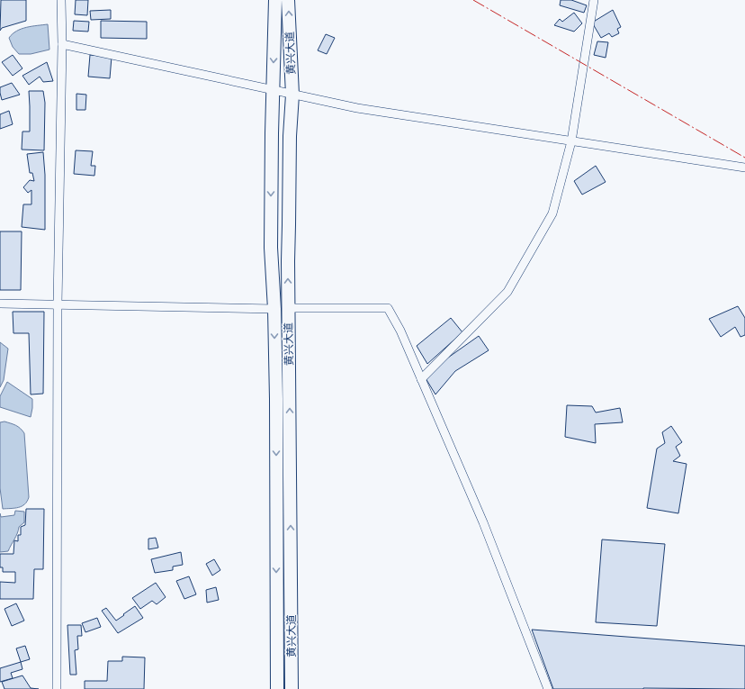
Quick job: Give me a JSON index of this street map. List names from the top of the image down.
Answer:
{
  "streets": {
    "highway": ["黄兴大道"]
  }
}
